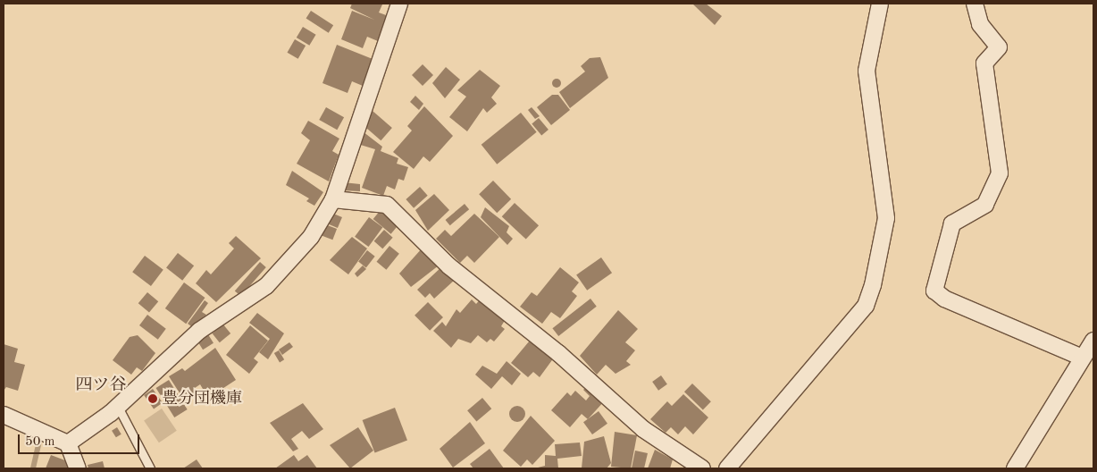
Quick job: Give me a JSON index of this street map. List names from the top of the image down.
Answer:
{
  "districts": ["四ツ谷"],
  "places": ["豊分団機庫"],
  "scale_bar": "50 m"
}
